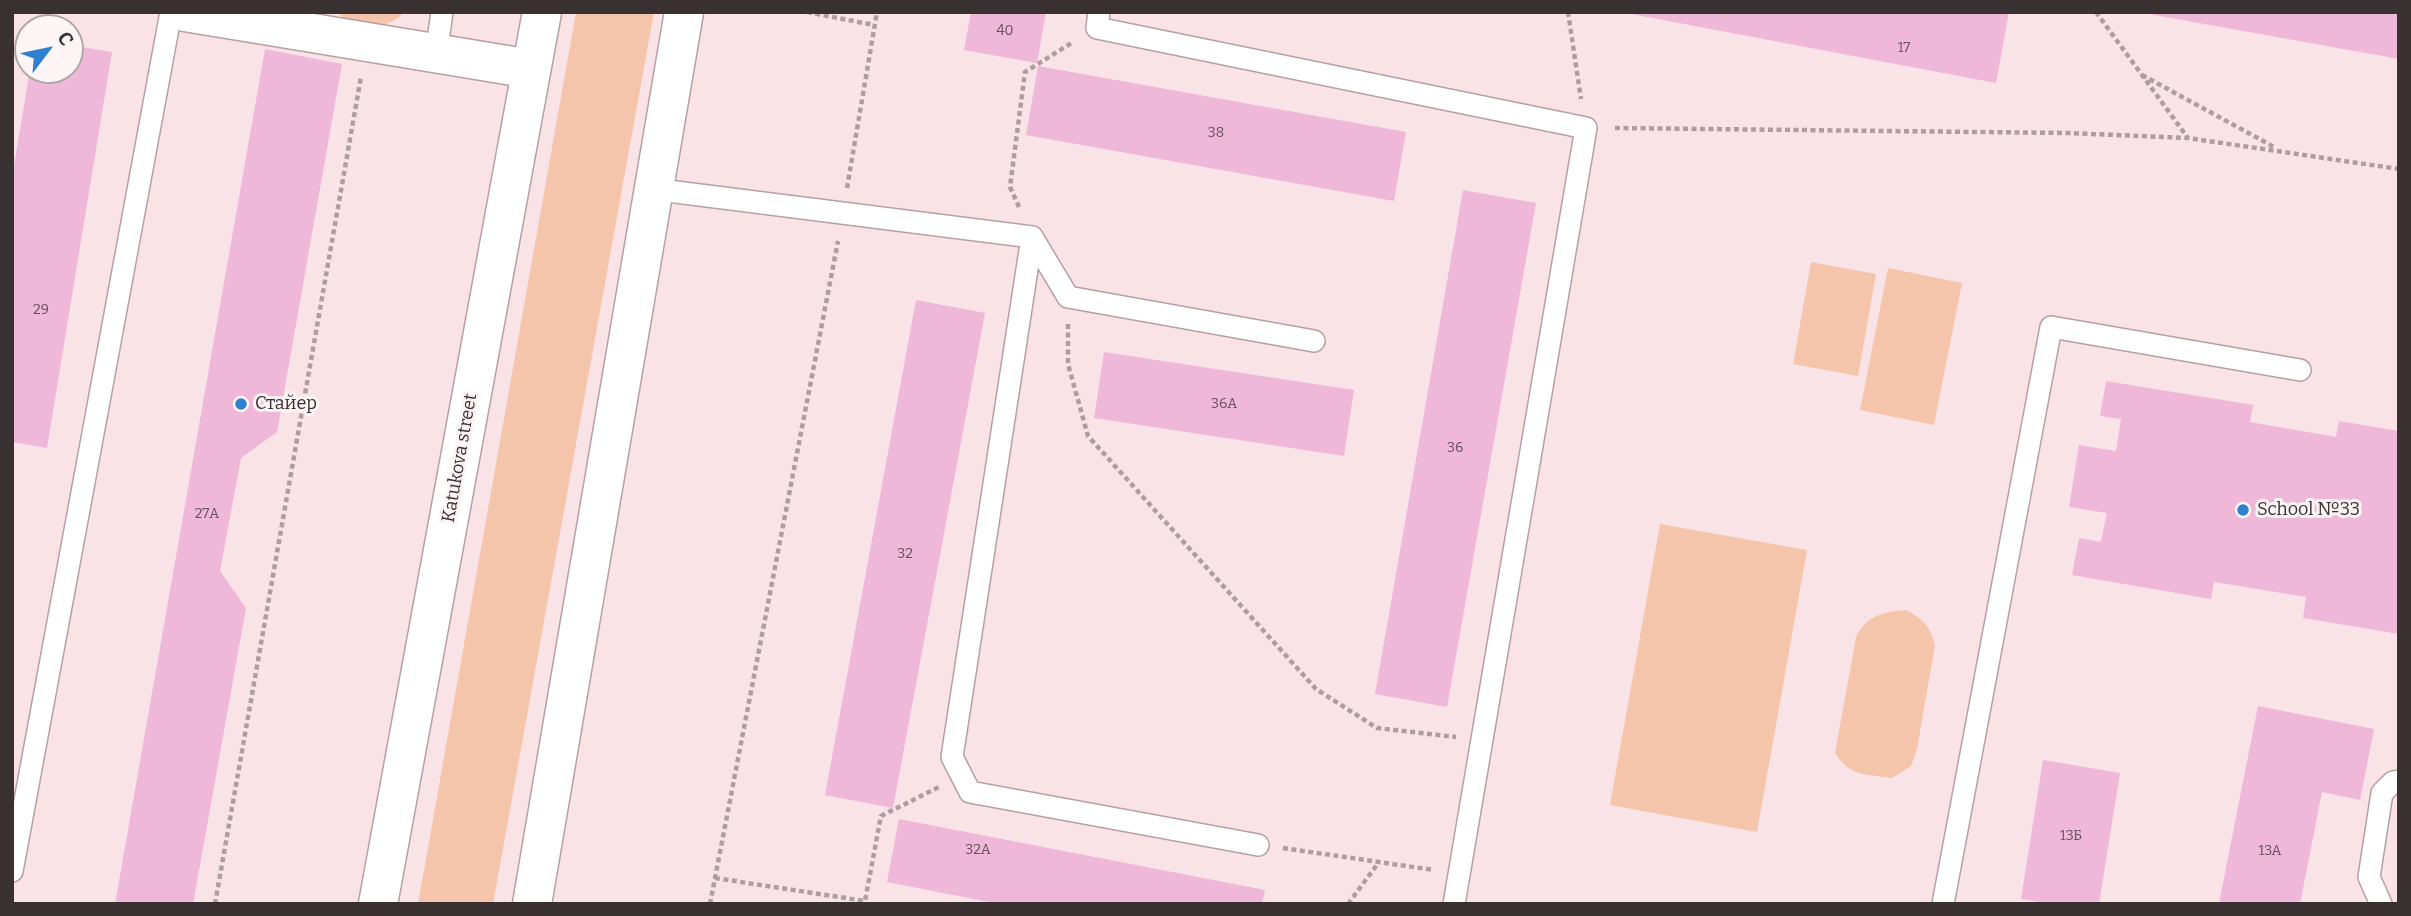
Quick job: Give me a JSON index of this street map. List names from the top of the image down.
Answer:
{
  "streets": {
    "main road": ["Katukova street"]
  },
  "places": ["Стайер", "School №33"],
  "house_numbers": [
    "40",
    "17",
    "38",
    "29",
    "36А",
    "36",
    "27А",
    "32",
    "13Б",
    "32А",
    "13А"
  ],
  "north": "top right"
}
